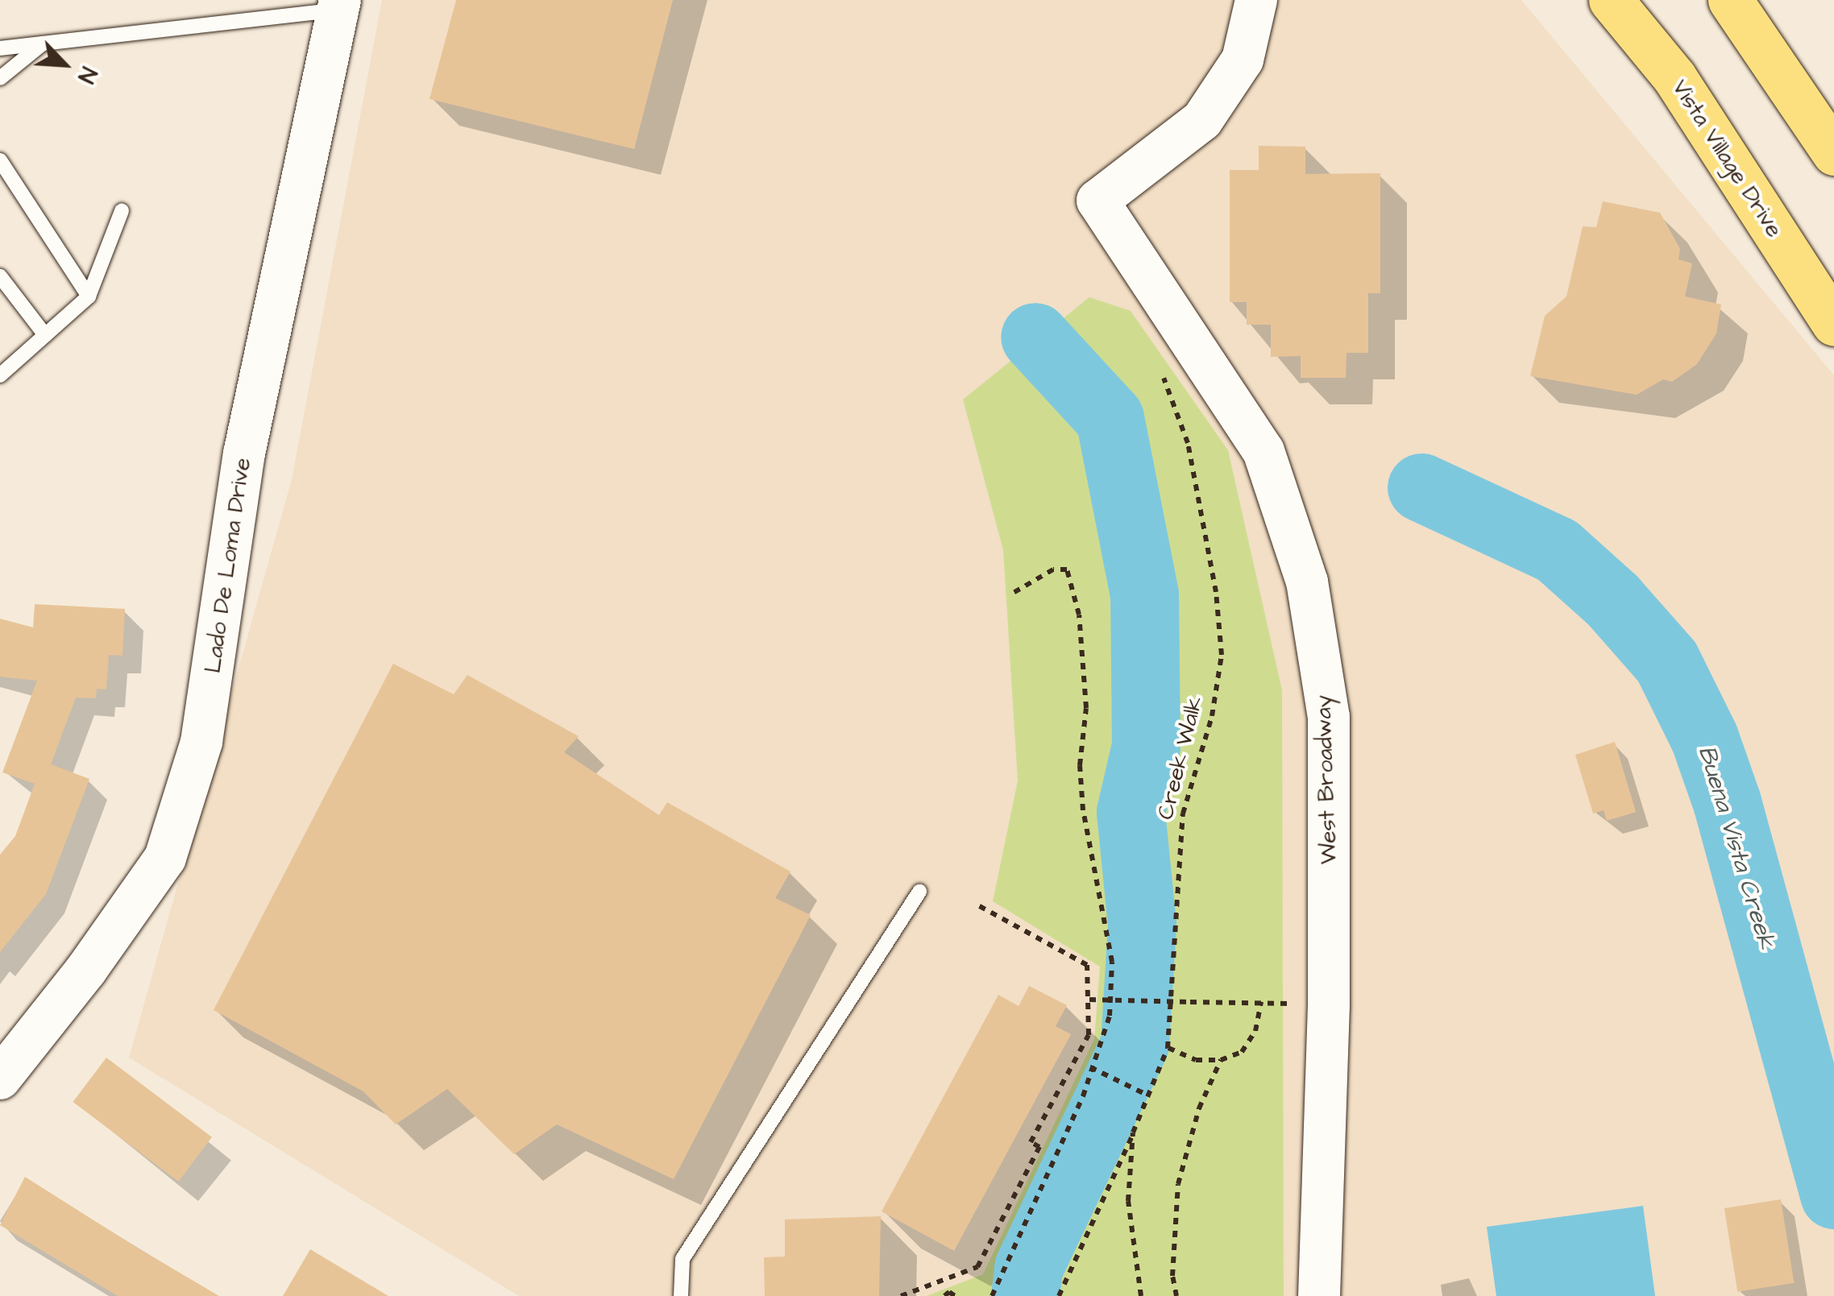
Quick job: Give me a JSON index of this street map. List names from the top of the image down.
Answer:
{
  "streets": {
    "main road": ["Vista Village Drive"],
    "street": ["Lado De Loma Drive", "West Broadway"],
    "path": ["Creek Walk"]
  },
  "water": ["Buena Vista Creek"],
  "north": "bottom right"
}
